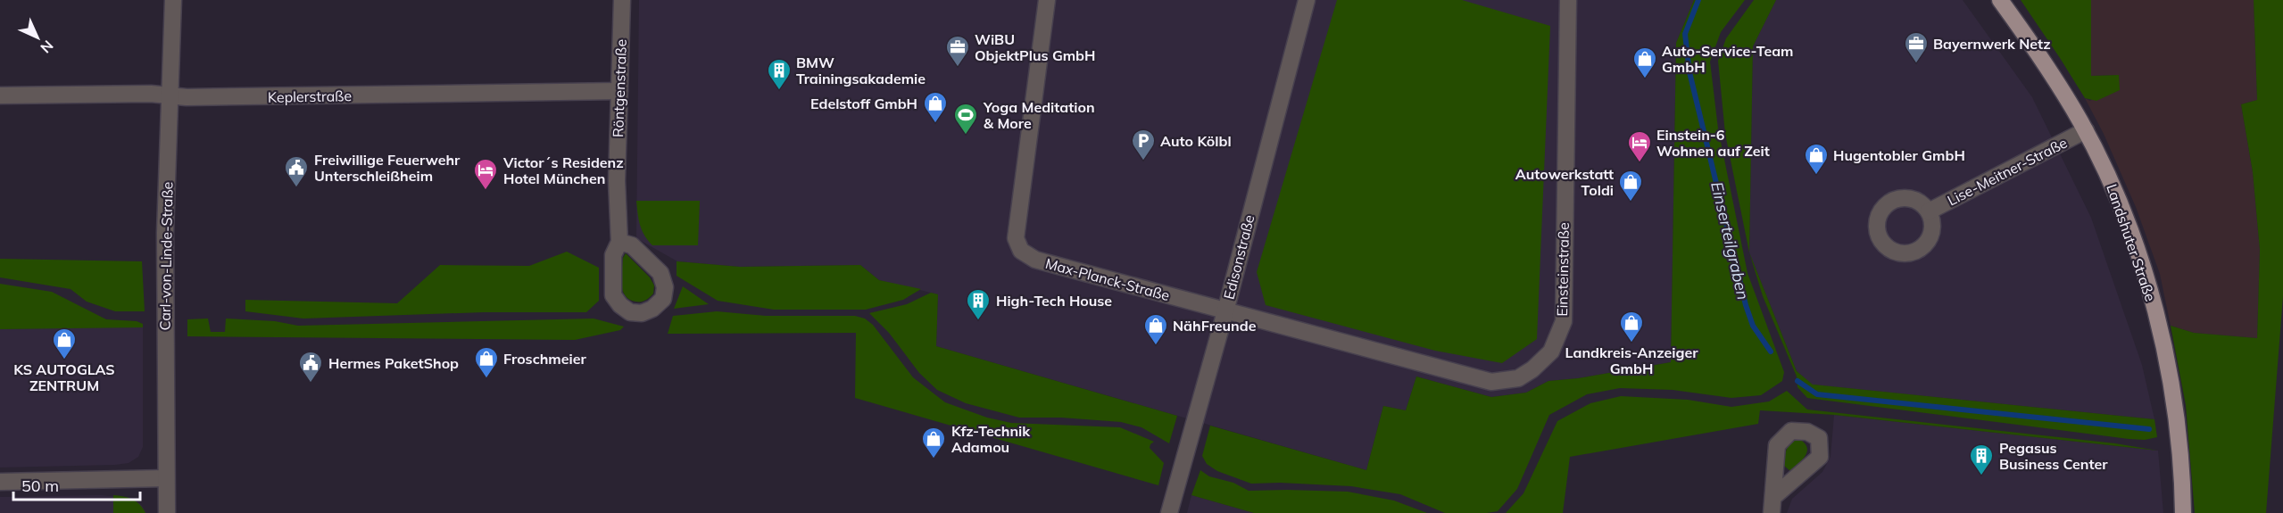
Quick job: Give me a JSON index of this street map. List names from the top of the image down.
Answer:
{
  "streets": {
    "main road": ["Landshuter Straße"],
    "street": [
      "Röntgenstraße",
      "Keplerstraße",
      "Lise-Meitner-Straße",
      "Carl-von-Linde-Straße",
      "Edisonstraße",
      "Einsteinstraße",
      "Max-Planck-Straße"
    ]
  },
  "crossings": [
    ["Röntgenstraße", "Keplerstraße"],
    ["Keplerstraße", "Carl-von-Linde-Straße"],
    ["Lise-Meitner-Straße", "Landshuter Straße"],
    ["Edisonstraße", "Einsteinstraße"],
    ["Edisonstraße", "Max-Planck-Straße"],
    ["Einsteinstraße", "Max-Planck-Straße"]
  ],
  "water": ["Einserteilgraben"],
  "places": {
    "office": ["Bayernwerk Netz", "WiBU ObjektPlus GmbH"],
    "shop": [
      "Auto-Service-Team GmbH",
      "Edelstoff GmbH",
      "Hugentobler GmbH",
      "Autowerkstatt Toldi",
      "Landkreis-Anzeiger GmbH",
      "NähFreunde",
      "KS AUTOGLAS ZENTRUM",
      "Froschmeier",
      "Kfz-Technik Adamou"
    ],
    "building": ["BMW Trainingsakademie", "High-Tech House", "Pegasus Business Center"],
    "sports": ["Yoga Meditation & More"],
    "parking": ["Auto Kölbl"],
    "hotel": ["Einstein-6 Wohnen auf Zeit", "Victor´s Residenz Hotel München"],
    "public building": ["Freiwillige Feuerwehr Unterschleißheim", "Hermes PaketShop"]
  },
  "scale_bar": "50 m",
  "north": "bottom right"
}
